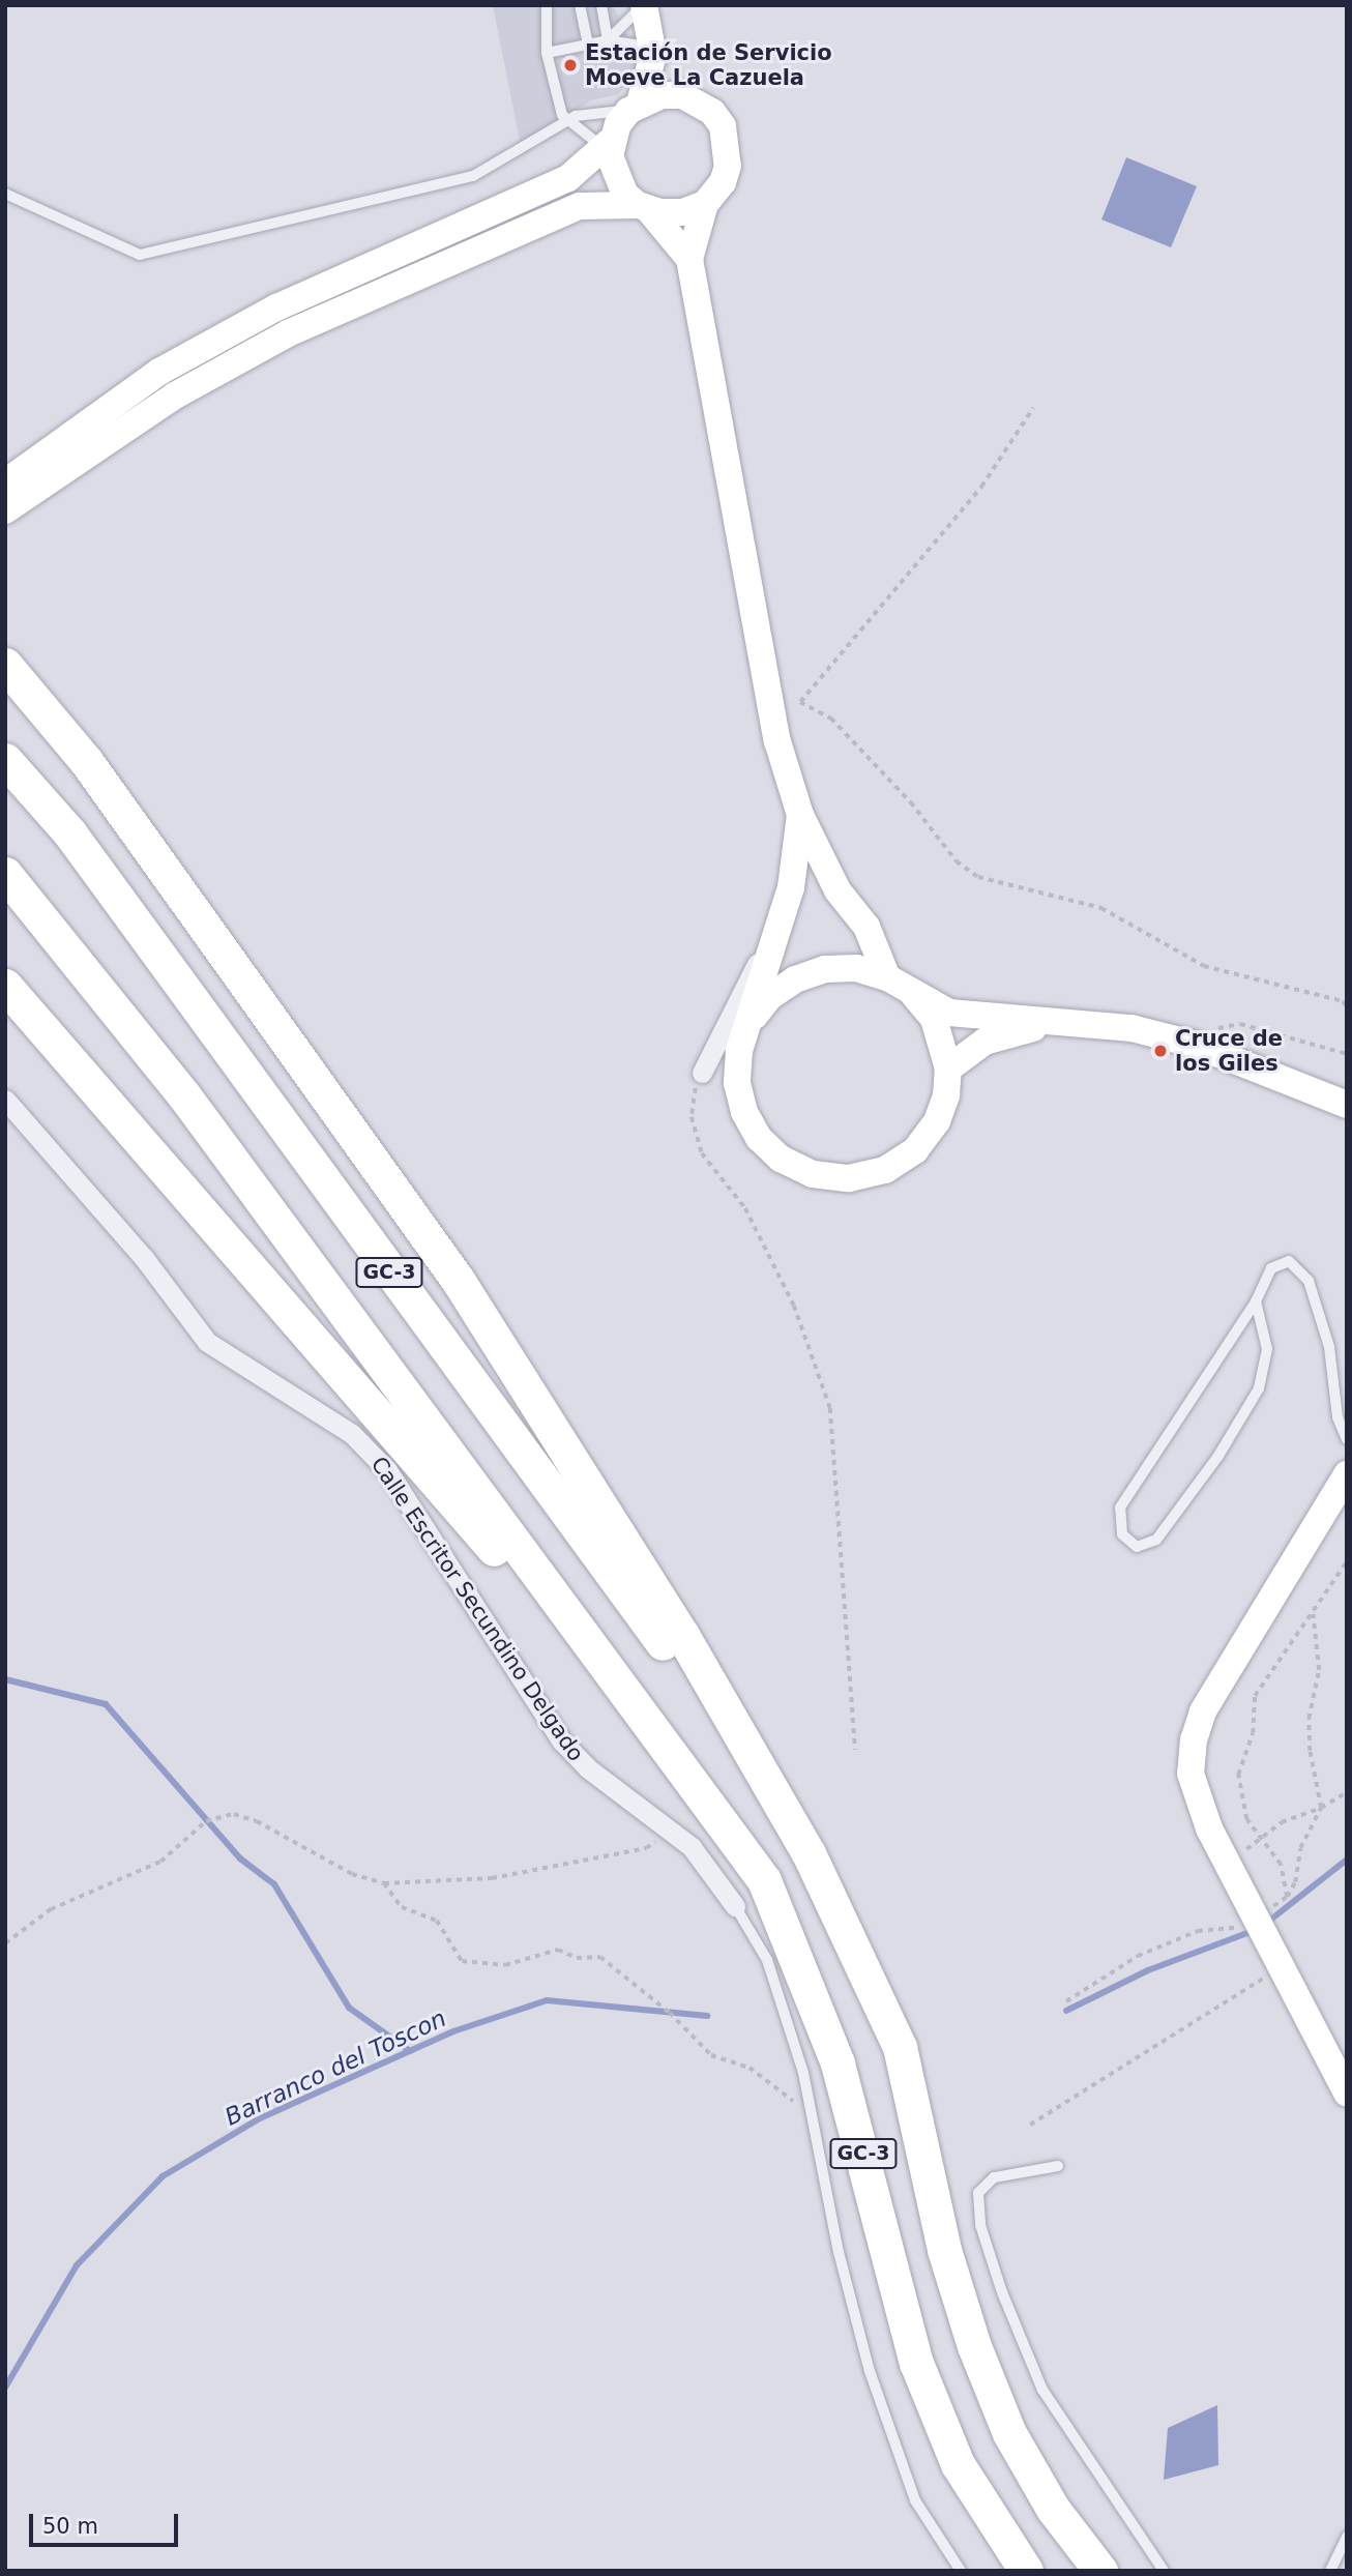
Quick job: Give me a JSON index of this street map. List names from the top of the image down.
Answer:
{
  "streets": {
    "highway": ["GC-3"],
    "street": ["Calle Escritor Secundino Delgado"]
  },
  "water": ["Barranco del Toscon"],
  "places": ["Estación de Servicio Moeve La Cazuela", "Cruce de los Giles"],
  "scale_bar": "50 m"
}
